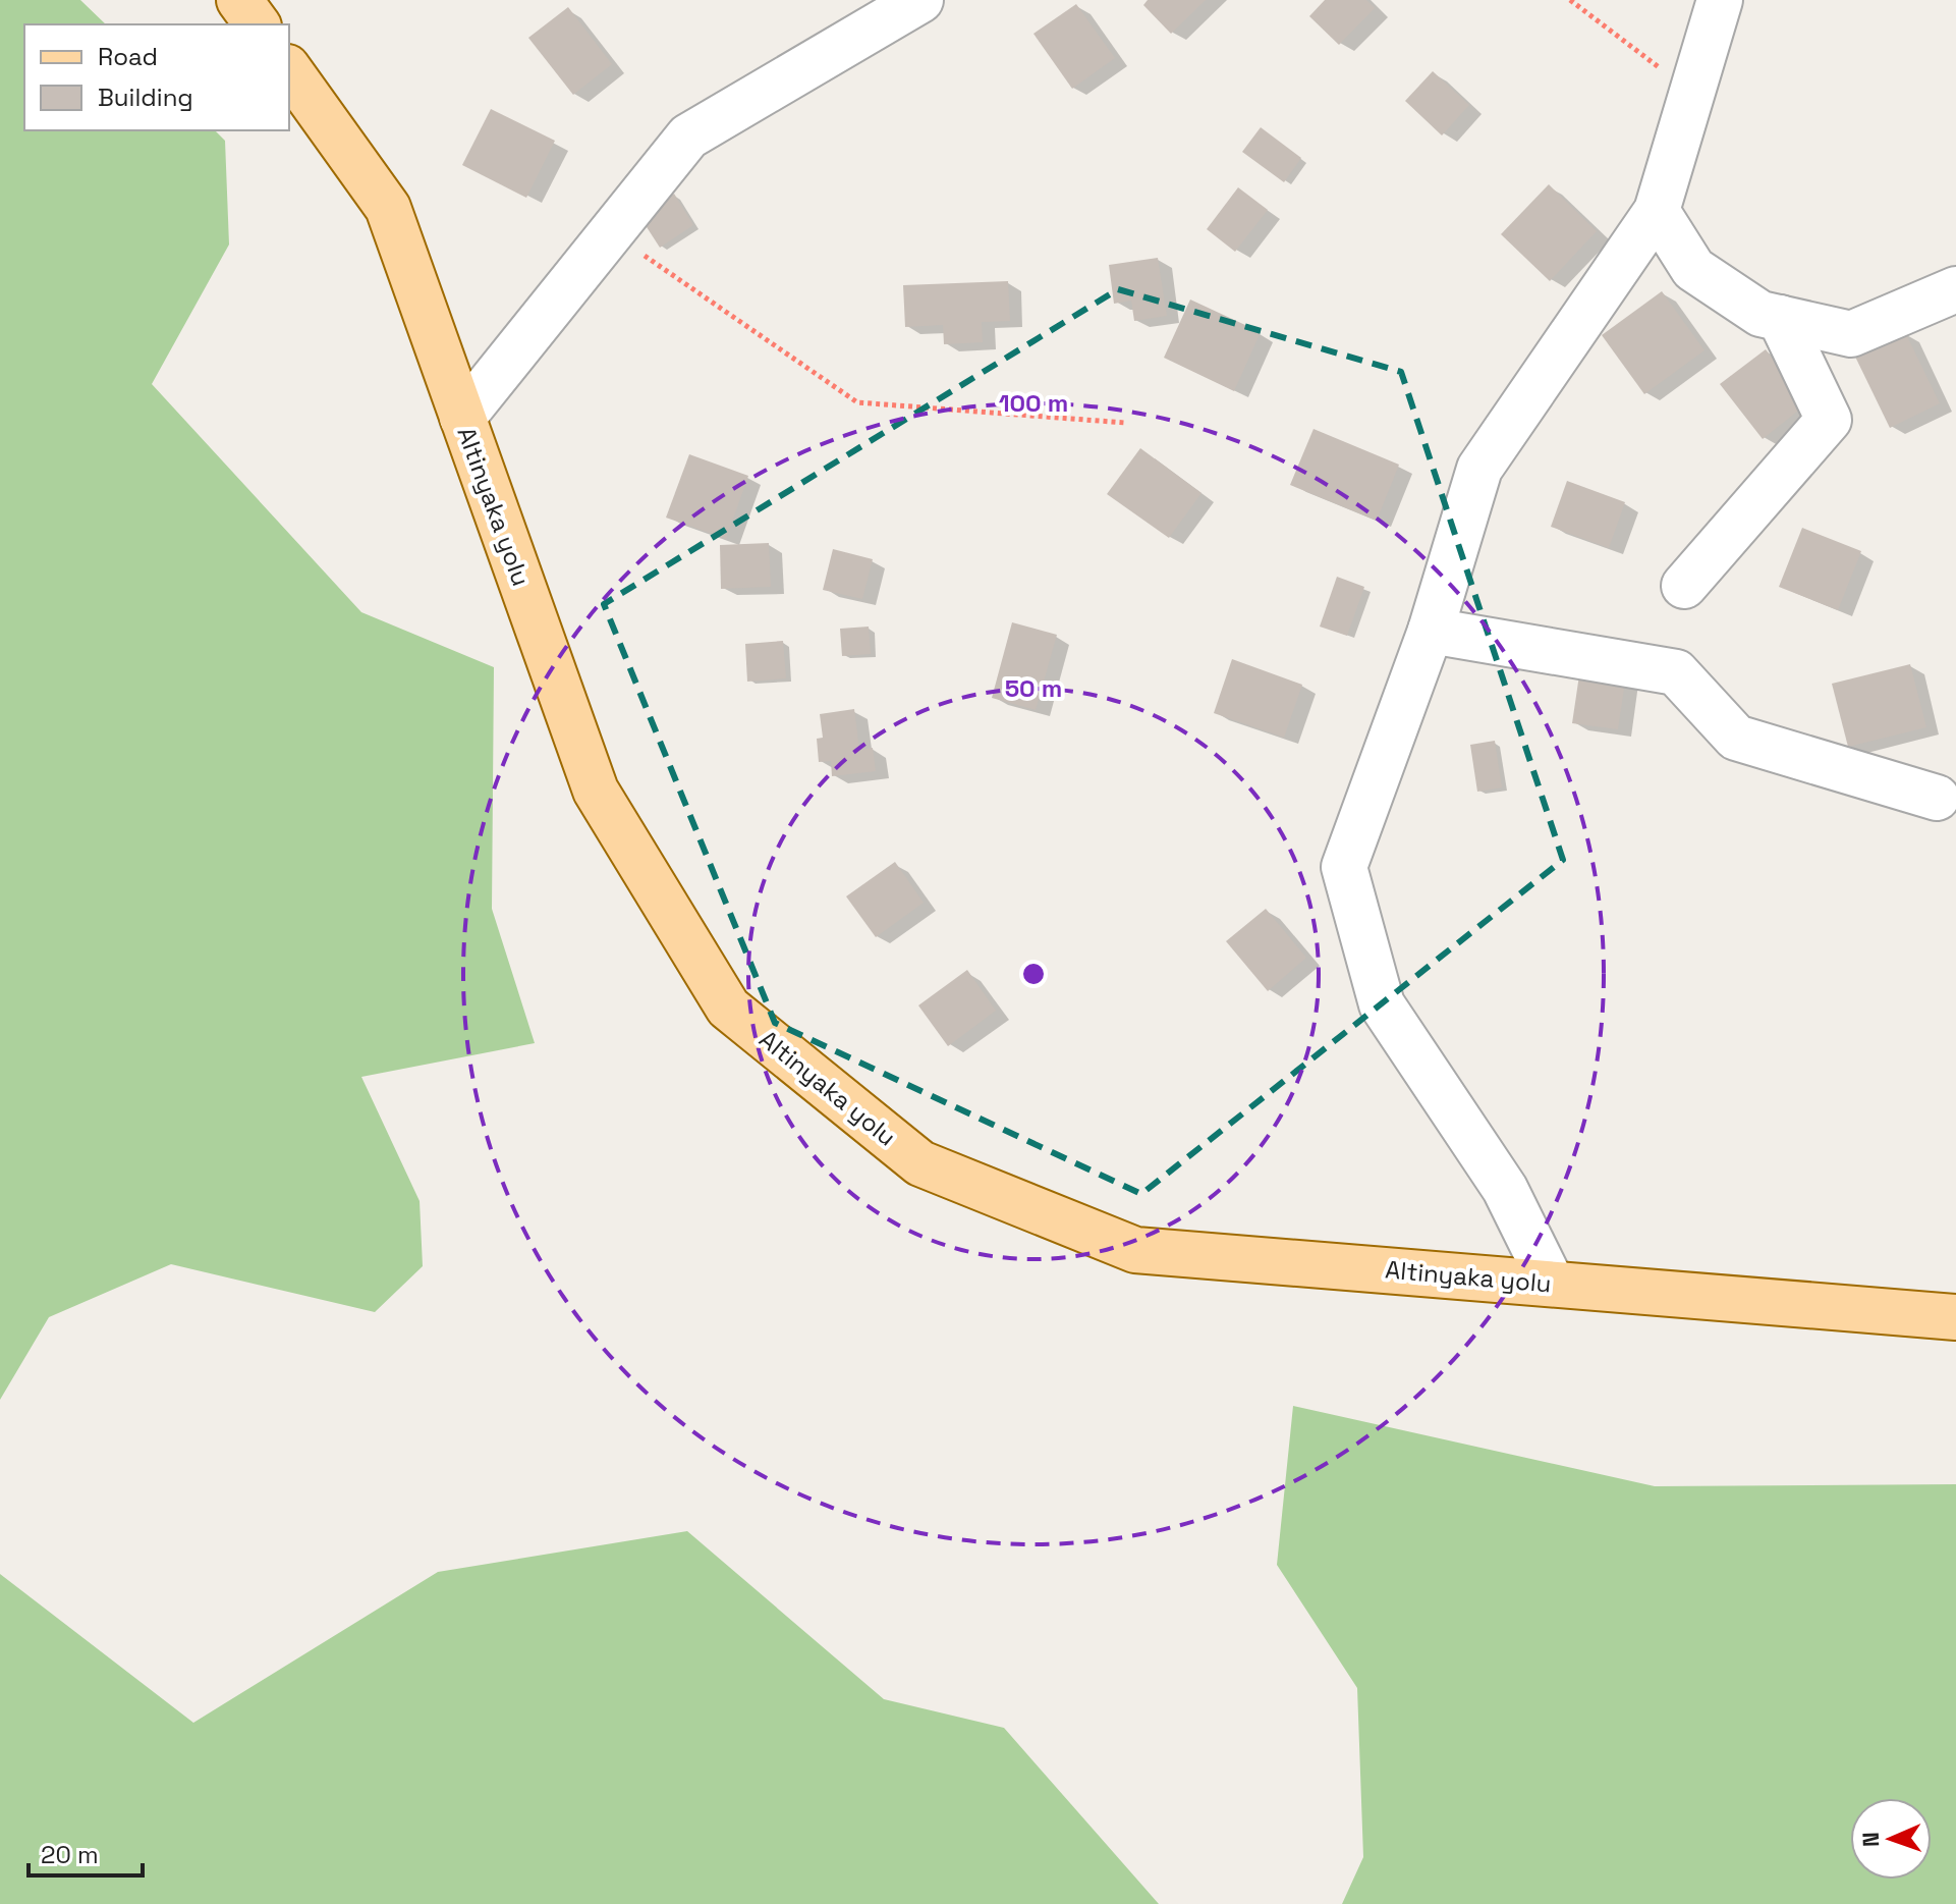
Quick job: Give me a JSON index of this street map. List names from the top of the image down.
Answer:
{
  "streets": {
    "main road": ["Altinyaka yolu"]
  },
  "legend": ["Road", "Building"],
  "scale_bar": "20 m",
  "north": "left",
  "rings": ["100 m", "50 m"]
}
